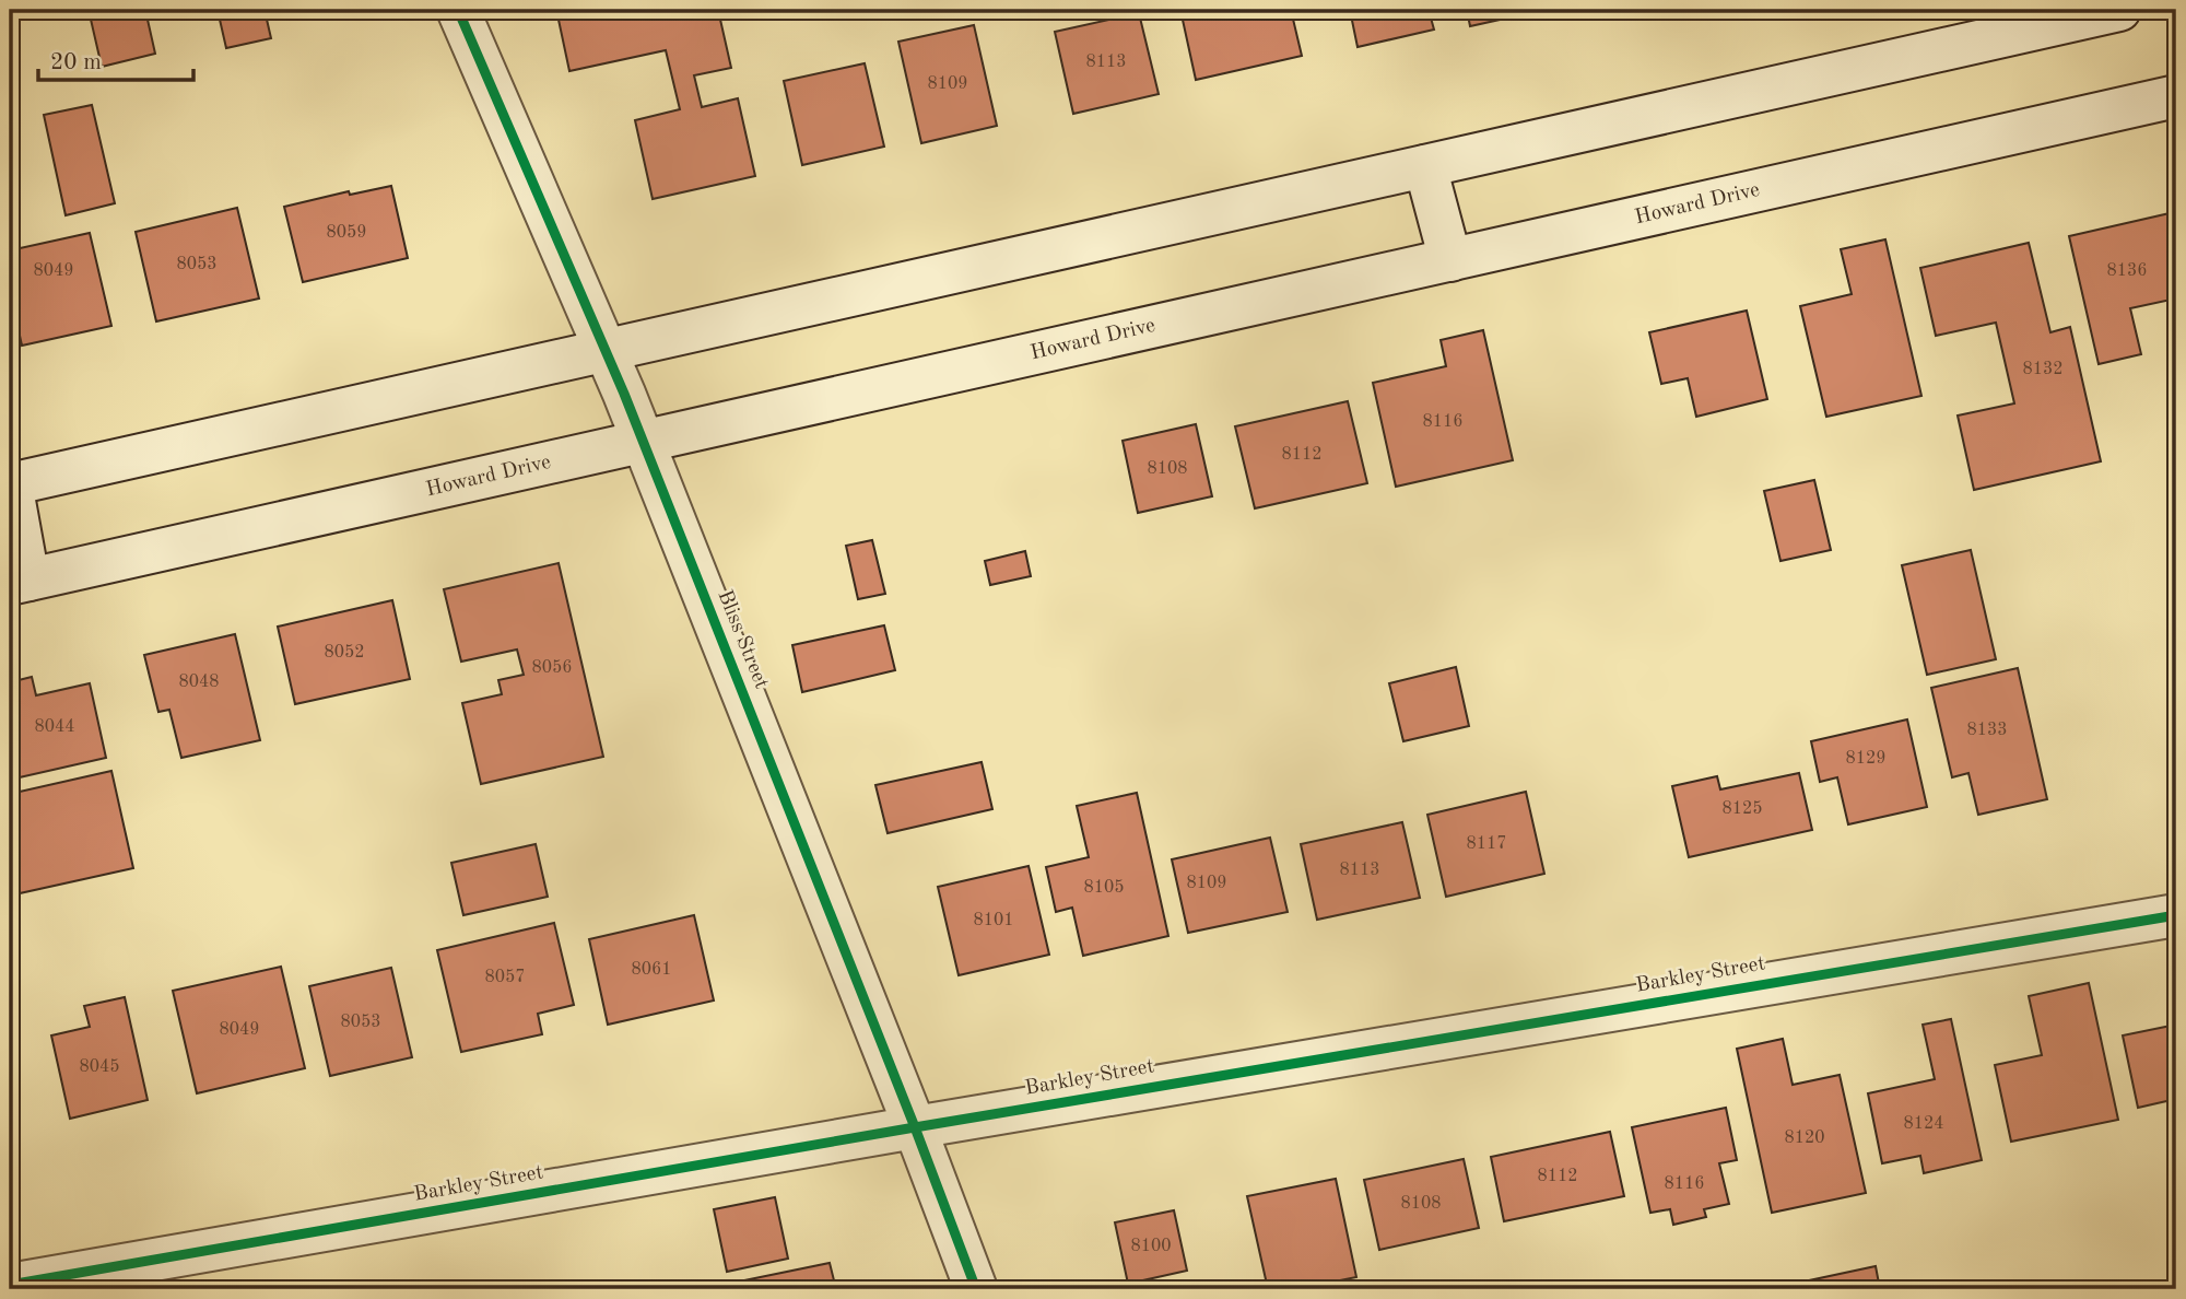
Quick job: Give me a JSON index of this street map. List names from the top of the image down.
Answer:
{
  "streets": {
    "main road": ["Howard Drive", "Bliss Street", "Barkley Street"]
  },
  "crossings": [
    ["Howard Drive", "Bliss Street"],
    ["Bliss Street", "Barkley Street"]
  ],
  "house_numbers": [
    "8113",
    "8109",
    "8059",
    "8053",
    "8049",
    "8136",
    "8132",
    "8116",
    "8112",
    "8108",
    "8052",
    "8056",
    "8048",
    "8044",
    "8133",
    "8129",
    "8125",
    "8117",
    "8113",
    "8109",
    "8105",
    "8101",
    "8061",
    "8057",
    "8053",
    "8049",
    "8045",
    "8124",
    "8120",
    "8112",
    "8116",
    "8108",
    "8100"
  ],
  "scale_bar": "20 m"
}
